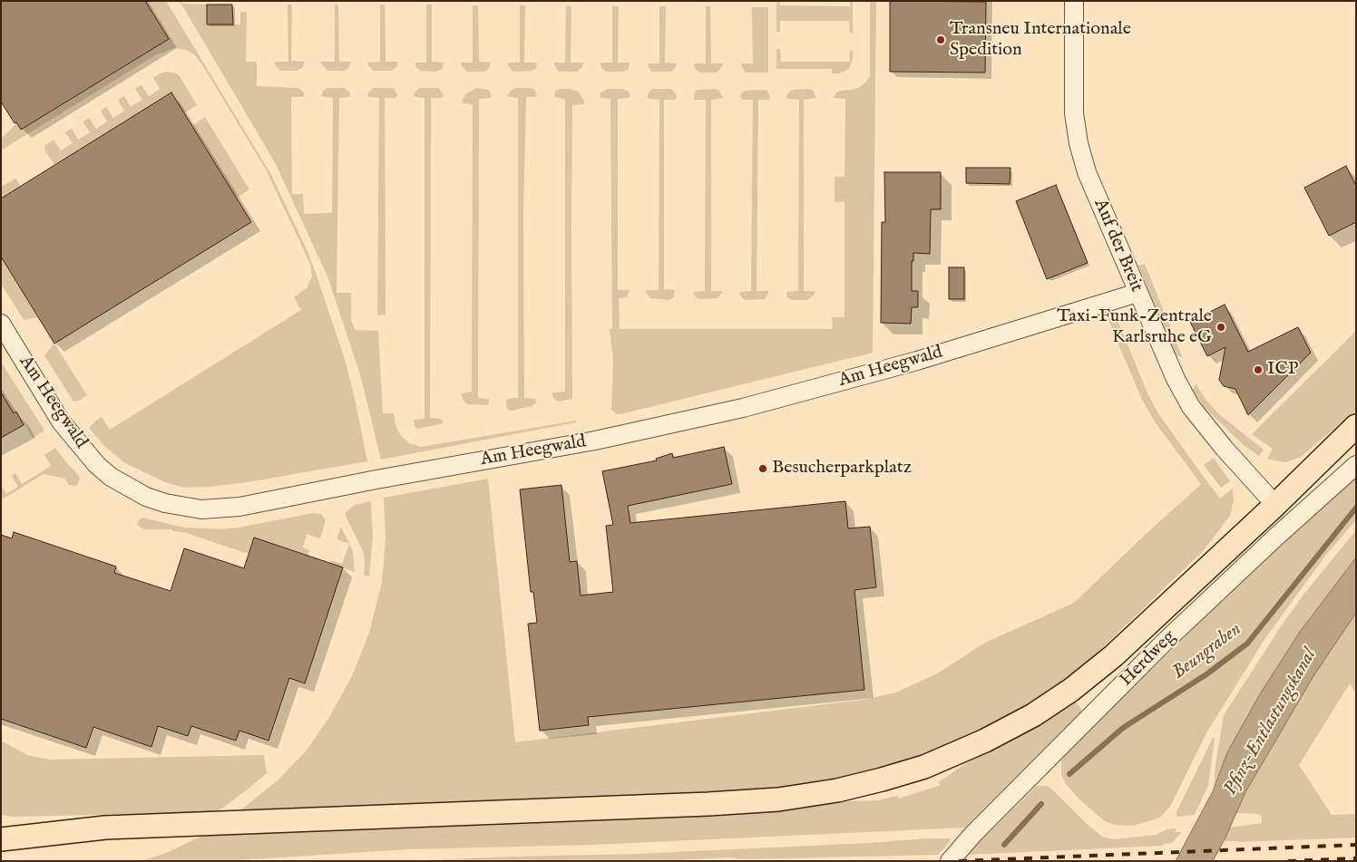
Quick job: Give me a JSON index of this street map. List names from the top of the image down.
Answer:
{
  "streets": {
    "street": ["Auf der Breit", "Am Heegwald", "Herdweg"]
  },
  "crossings": [
    ["Auf der Breit", "Am Heegwald"]
  ],
  "water": ["Beungraben", "Pfinz-Entlastungskanal"],
  "places": [
    "Transneu Internationale Spedition",
    "Taxi-Funk-Zentrale Karlsruhe eG",
    "ICP",
    "Besucherparkplatz"
  ]
}
